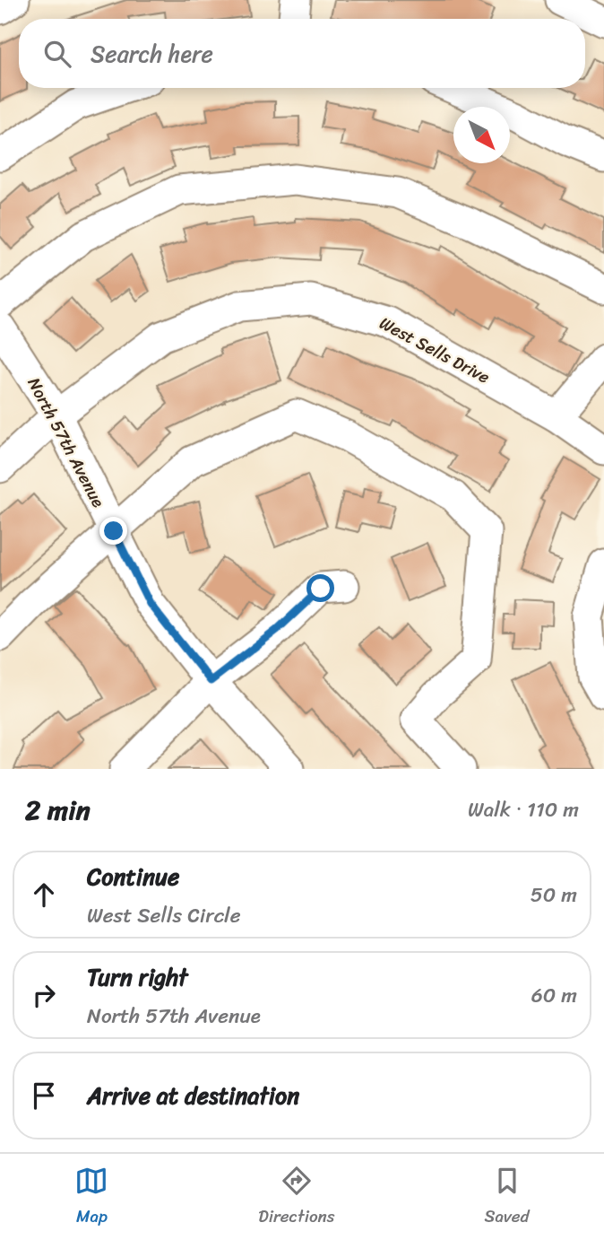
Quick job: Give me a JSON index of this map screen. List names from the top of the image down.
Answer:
{
  "streets": {
    "street": ["West Sells Drive", "North 57th Avenue"]
  },
  "crossings": [
    ["West Sells Drive", "North 57th Avenue"]
  ],
  "north": "bottom right",
  "page": {
    "search": "Search here",
    "heading": ["2 min", "Walk · 110 m"],
    "list": [
      ["Continue", "West Sells Circle", "50 m"],
      ["Turn right", "North 57th Avenue", "60 m"],
      "Arrive at destination"
    ],
    "nav": ["Map", "Directions", "Saved"]
  }
}
